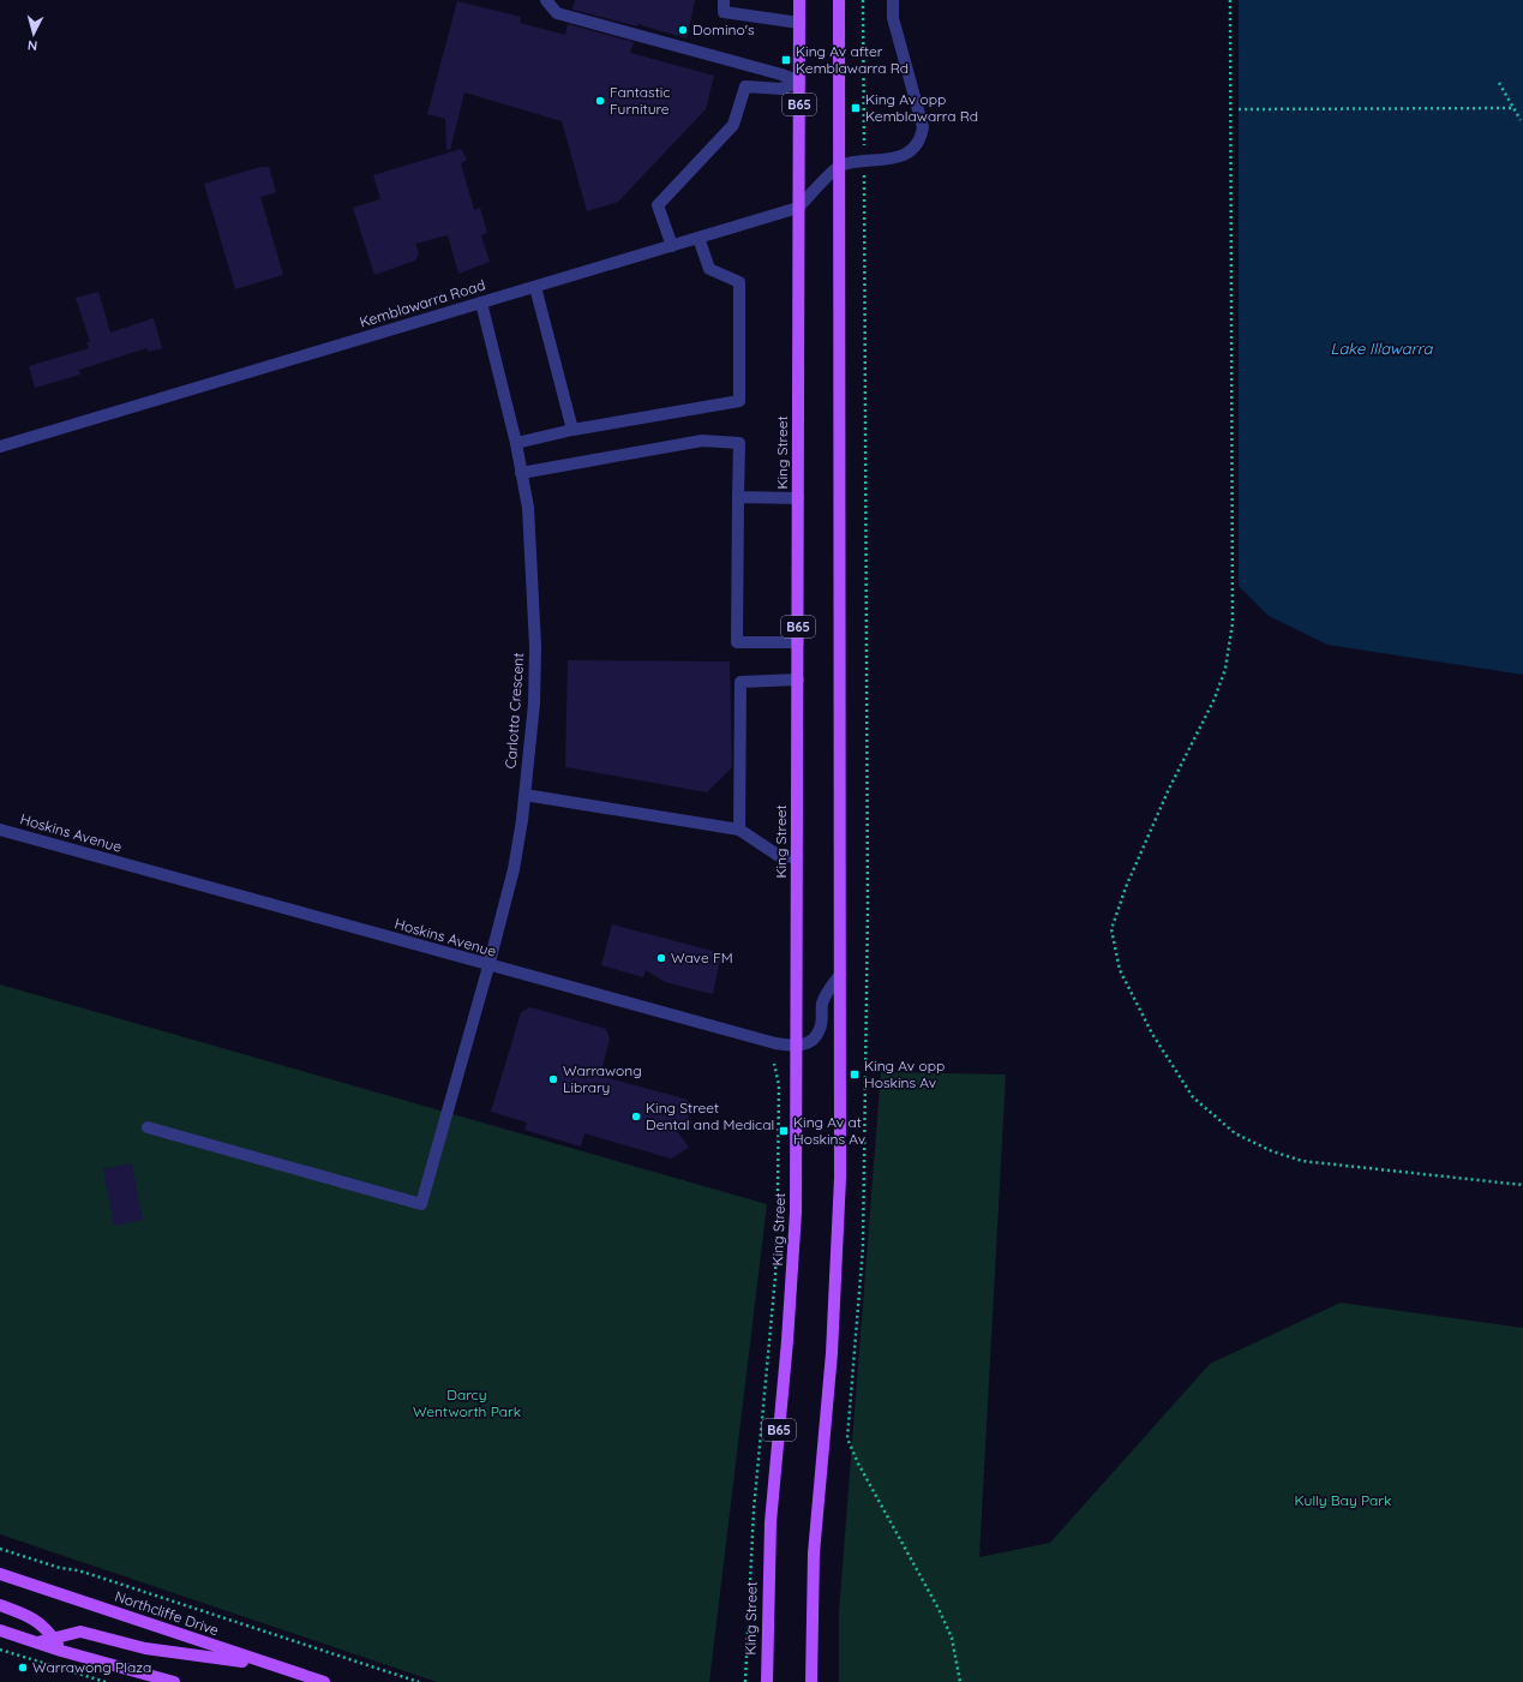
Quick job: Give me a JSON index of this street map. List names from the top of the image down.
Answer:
{
  "streets": {
    "main road": ["B65", "King Street", "Northcliffe Drive"],
    "street": ["Kemblawarra Road", "Carlotta Crescent", "Hoskins Avenue"]
  },
  "crossings": [
    ["Kemblawarra Road", "King Street"],
    ["Kemblawarra Road", "Carlotta Crescent"],
    ["King Street", "Hoskins Avenue"],
    ["Carlotta Crescent", "Hoskins Avenue"]
  ],
  "water": ["Lake Illawarra"],
  "parks": ["Darcy Wentworth Park", "Kully Bay Park"],
  "places": {
    "other": [
      "Domino's",
      "Fantastic Furniture",
      "Wave FM",
      "Warrawong Library",
      "King Street Dental and Medical",
      "Warrawong Plaza"
    ],
    "transit": [
      "King Av after Kemblawarra Rd",
      "King Av opp Kemblawarra Rd",
      "King Av opp Hoskins Av",
      "King Av at Hoskins Av"
    ]
  },
  "north": "bottom"
}
